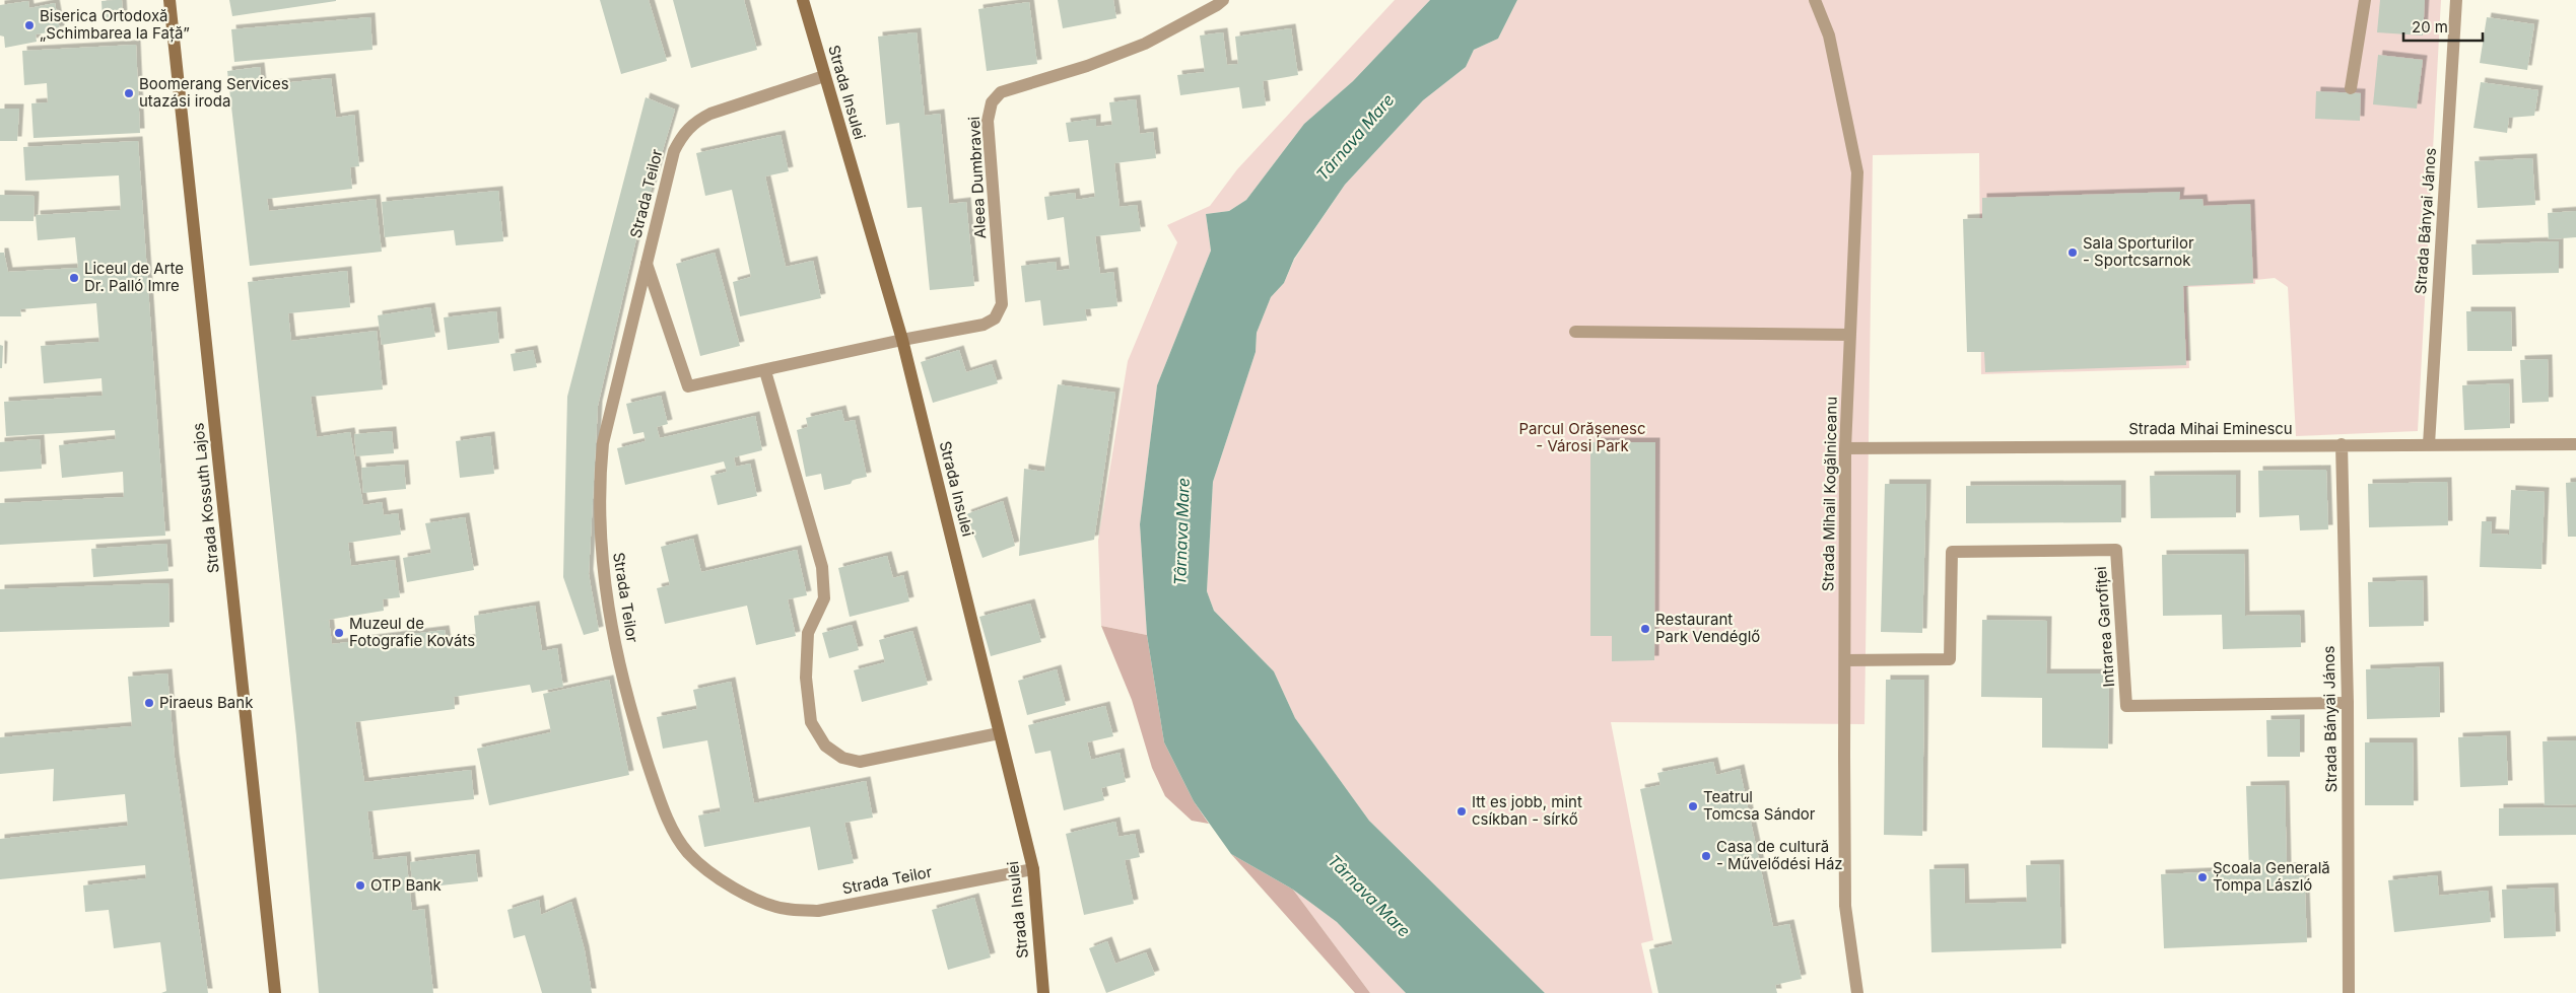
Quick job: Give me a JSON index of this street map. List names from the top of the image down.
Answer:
{
  "streets": {
    "main road": ["Strada Insulei", "Strada Kossuth Lajos"],
    "street": [
      "Aleea Dumbravei",
      "Strada Teilor",
      "Strada Bányai János",
      "Strada Mihai Eminescu",
      "Strada Mihail Kogălniceanu",
      "Intrarea Garofiței"
    ]
  },
  "crossings": [
    ["Strada Insulei", "Aleea Dumbravei"],
    ["Strada Insulei", "Strada Teilor"],
    ["Aleea Dumbravei", "Strada Teilor"],
    ["Strada Bányai János", "Strada Mihai Eminescu"],
    ["Strada Bányai János", "Intrarea Garofiței"],
    ["Strada Mihai Eminescu", "Strada Mihail Kogălniceanu"],
    ["Strada Mihail Kogălniceanu", "Intrarea Garofiței"]
  ],
  "water": ["Târnava Mare"],
  "parks": ["Parcul Orășenesc - Városi Park"],
  "places": [
    "Biserica Ortodoxă „Schimbarea la Față”",
    "Boomerang Services utazási iroda",
    "Sala Sporturilor - Sportcsarnok",
    "Liceul de Arte Dr. Palló Imre",
    "Restaurant Park Vendéglő",
    "Muzeul de Fotografie Kováts",
    "Piraeus Bank",
    "Teatrul Tomcsa Sándor",
    "Itt es jobb, mint csíkban - sírkő",
    "Casa de cultură - Művelődési Ház",
    "Școala Generală Tompa László",
    "OTP Bank"
  ],
  "scale_bar": "20 m"
}
